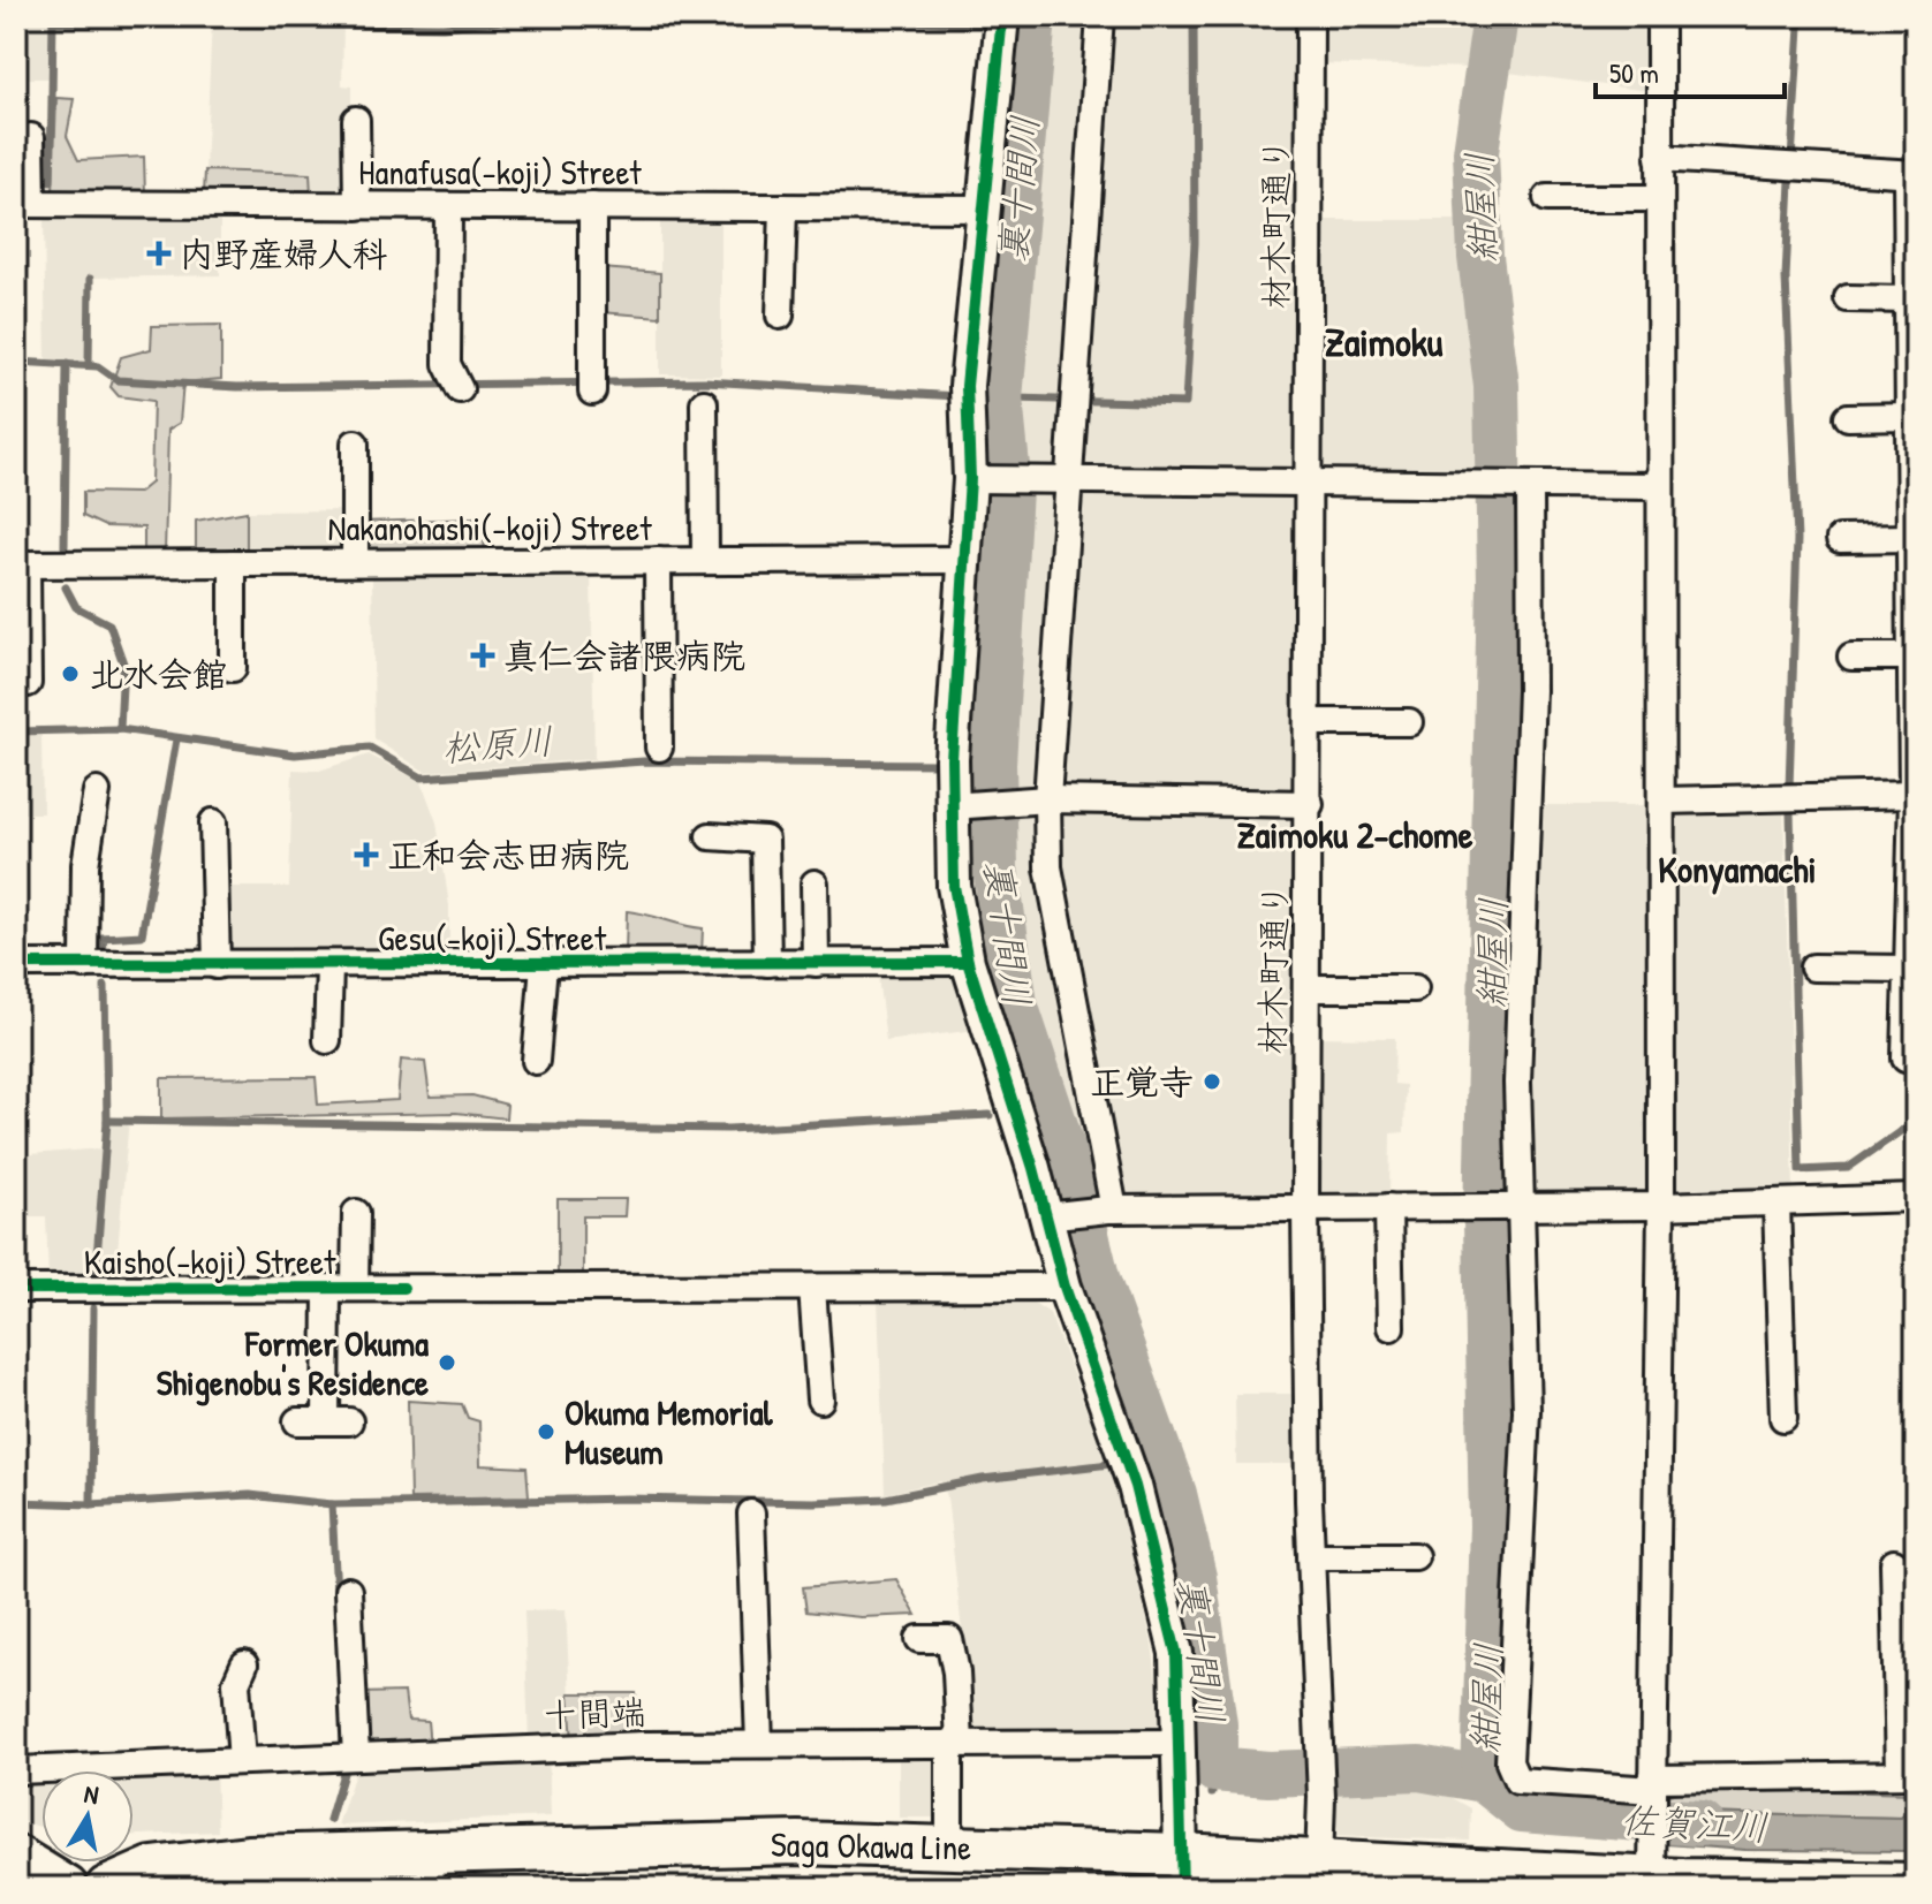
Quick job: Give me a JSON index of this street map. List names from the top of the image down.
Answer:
{
  "streets": {
    "main road": ["Saga Okawa Line"],
    "street": [
      "Hanafusa(-koji) Street",
      "材木町通り",
      "Nakanohashi(-koji) Street",
      "Gesu(-koji) Street",
      "Kaisho(-koji) Street",
      "十間端"
    ]
  },
  "crossings": [
    ["材木町通り", "Saga Okawa Line"]
  ],
  "districts": ["Zaimoku", "Zaimoku 2-chome", "Konyamachi"],
  "water": [
    "裏十間川",
    "紺屋川",
    "松原川",
    "佐賀江川"
  ],
  "places": {
    "health": ["内野産婦人科", "真仁会諸隈病院", "正和会志田病院"],
    "other": [
      "北水会館",
      "正覚寺",
      "Former Okuma Shigenobu's Residence",
      "Okuma Memorial Museum"
    ]
  },
  "scale_bar": "50 m",
  "north": "top"
}
